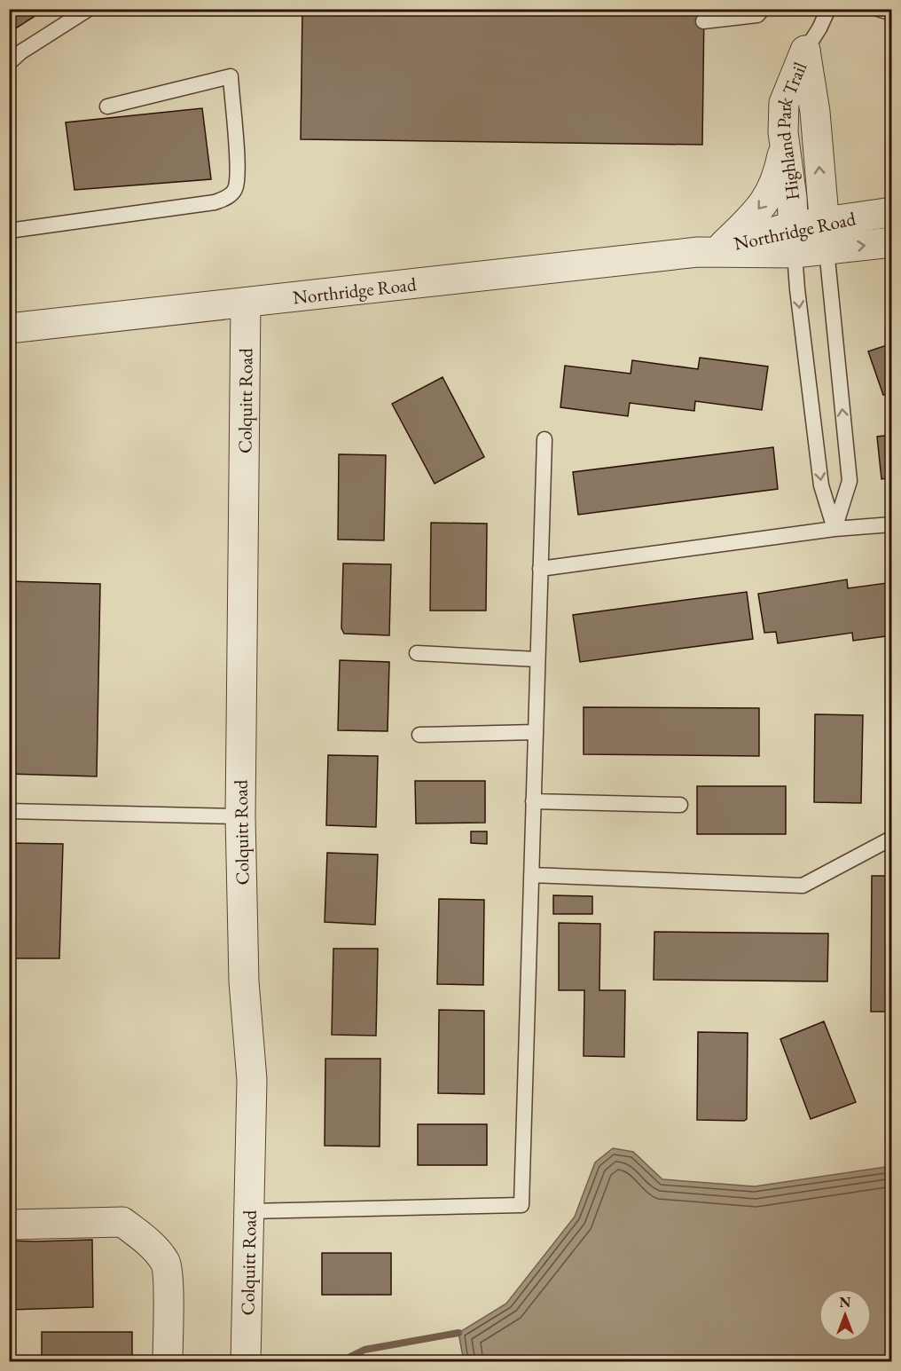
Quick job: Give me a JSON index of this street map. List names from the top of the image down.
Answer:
{
  "streets": {
    "street": ["Highland Park Trail", "Northridge Road", "Colquitt Road"]
  },
  "crossings": [
    ["Highland Park Trail", "Northridge Road"],
    ["Northridge Road", "Colquitt Road"]
  ],
  "north": "top"
}
